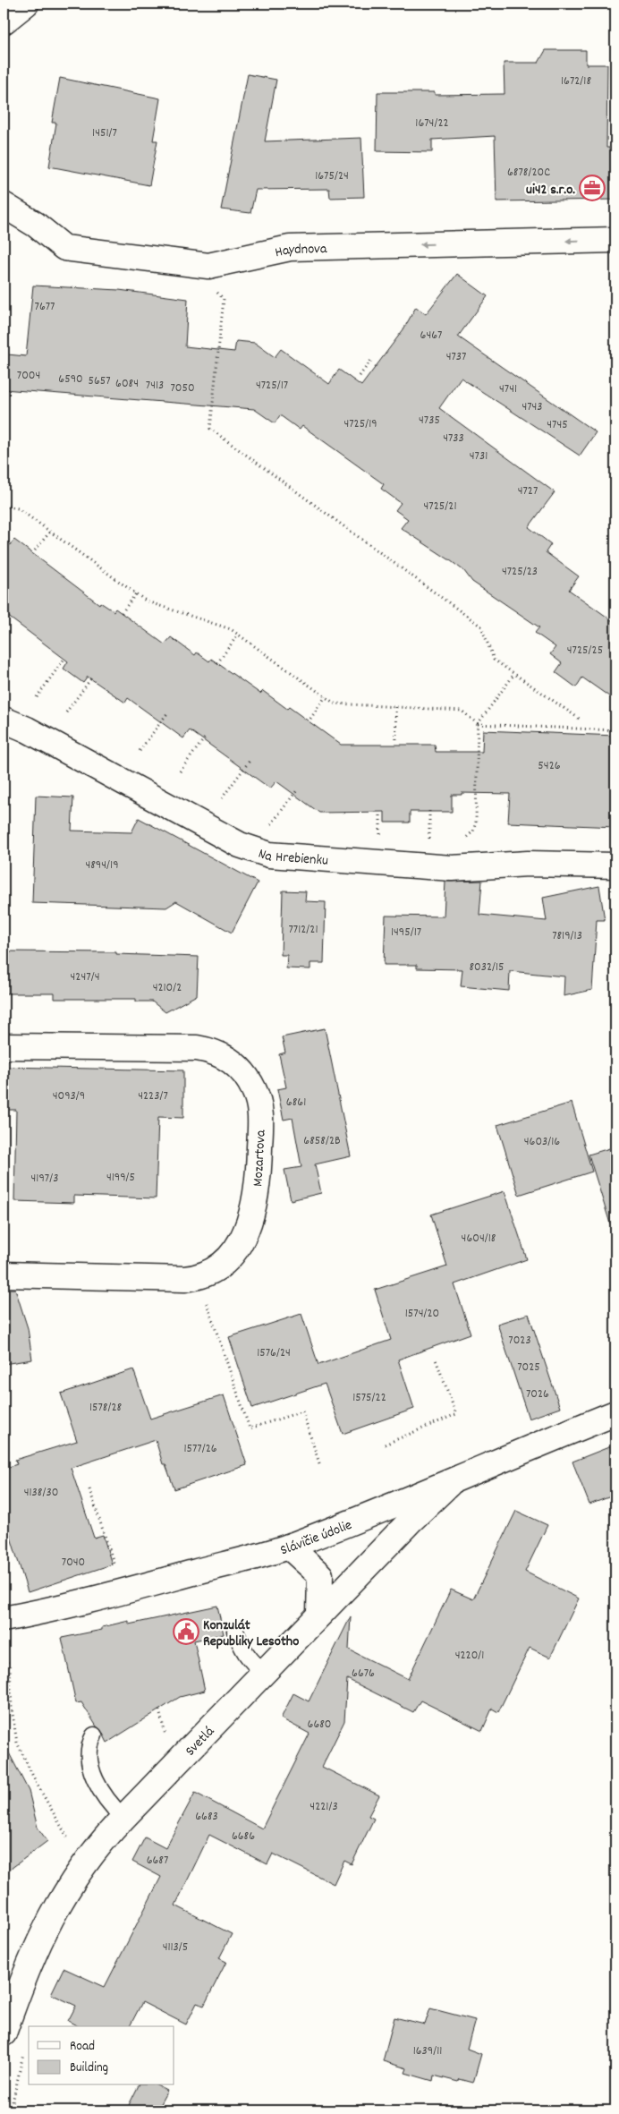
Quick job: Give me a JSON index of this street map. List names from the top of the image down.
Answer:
{
  "streets": {
    "street": [
      "Haydnova",
      "Na Hrebienku",
      "Mozartova",
      "Slávičie údolie",
      "Svetlá"
    ]
  },
  "crossings": [
    ["Slávičie údolie", "Svetlá"]
  ],
  "one_way": ["Haydnova"],
  "places": {
    "office": ["ui42 s.r.o."],
    "public building": ["Konzulát Republiky Lesotho"]
  },
  "house_numbers": [
    "1672/18",
    "1674/22",
    "1451/7",
    "6878/20C",
    "1675/24",
    "7677",
    "6467",
    "4737",
    "7004",
    "6590",
    "5657",
    "6084",
    "7413",
    "4725/17",
    "7050",
    "4741",
    "4743",
    "4735",
    "4725/19",
    "4745",
    "4733",
    "4731",
    "4727",
    "4725/21",
    "4725/23",
    "4725/25",
    "5426",
    "4894/19",
    "7712/21",
    "1495/17",
    "7819/13",
    "8032/15",
    "4247/4",
    "4210/2",
    "4093/9",
    "4223/7",
    "6861",
    "6858/2B",
    "4603/16",
    "4199/5",
    "4197/3",
    "4604/18",
    "1574/20",
    "7023",
    "1576/24",
    "7025",
    "7026",
    "1575/22",
    "1578/28",
    "1577/26",
    "4138/30",
    "7040",
    "4220/1",
    "6676",
    "6680",
    "4221/3",
    "6683",
    "6686",
    "6687",
    "4113/5",
    "1639/11"
  ],
  "legend": ["Road", "Building"]
}
